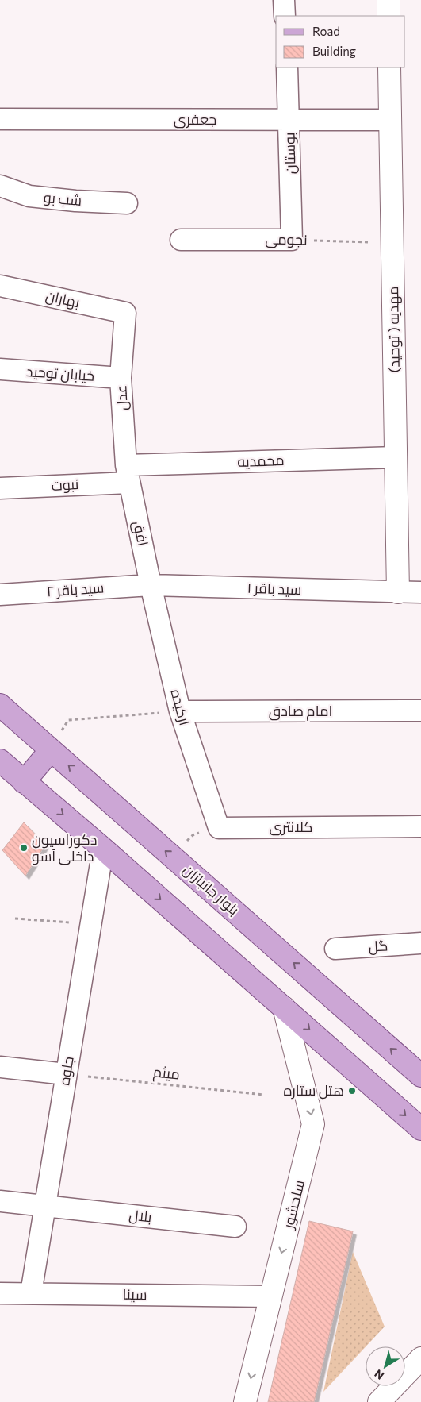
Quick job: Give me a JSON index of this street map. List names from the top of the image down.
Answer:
{
  "streets": {
    "main road": ["بلوار جانبازان"],
    "street": [
      "جعفری",
      "بوستان",
      "شب بو",
      "نجومی",
      "بهاران",
      "مهدیه ( توحید)",
      "خیابان توحید",
      "عدل",
      "محمدیه",
      "نبوت",
      "افق",
      "سید باقر ۱",
      "سید باقر ۲",
      "ارکیده",
      "امام صادق",
      "کلانتری",
      "گل",
      "جلوه",
      "سلحشور",
      "بلال",
      "سینا"
    ],
    "path": ["میثم"]
  },
  "crossings": [
    ["جعفری", "بوستان"],
    ["جعفری", "مهدیه ( توحید)"],
    ["بوستان", "نجومی"],
    ["نجومی", "مهدیه ( توحید)"],
    ["بهاران", "عدل"],
    ["مهدیه ( توحید)", "محمدیه"],
    ["مهدیه ( توحید)", "سید باقر ۱"],
    ["خیابان توحید", "عدل"],
    ["عدل", "محمدیه"],
    ["عدل", "نبوت"],
    ["عدل", "افق"],
    ["محمدیه", "نبوت"],
    ["محمدیه", "افق"],
    ["نبوت", "افق"],
    ["افق", "سید باقر ۱"],
    ["افق", "سید باقر ۲"],
    ["افق", "ارکیده"],
    ["سید باقر ۱", "سید باقر ۲"],
    ["سید باقر ۱", "ارکیده"],
    ["سید باقر ۲", "ارکیده"],
    ["ارکیده", "امام صادق"],
    ["ارکیده", "کلانتری"],
    ["جلوه", "میثم"],
    ["جلوه", "بلال"],
    ["جلوه", "سینا"],
    ["سلحشور", "سینا"]
  ],
  "one_way": ["سلحشور"],
  "places": ["دکوراسیون داخلی آسو", "هتل ستاره"],
  "legend": ["Road", "Building"],
  "north": "bottom left"
}
